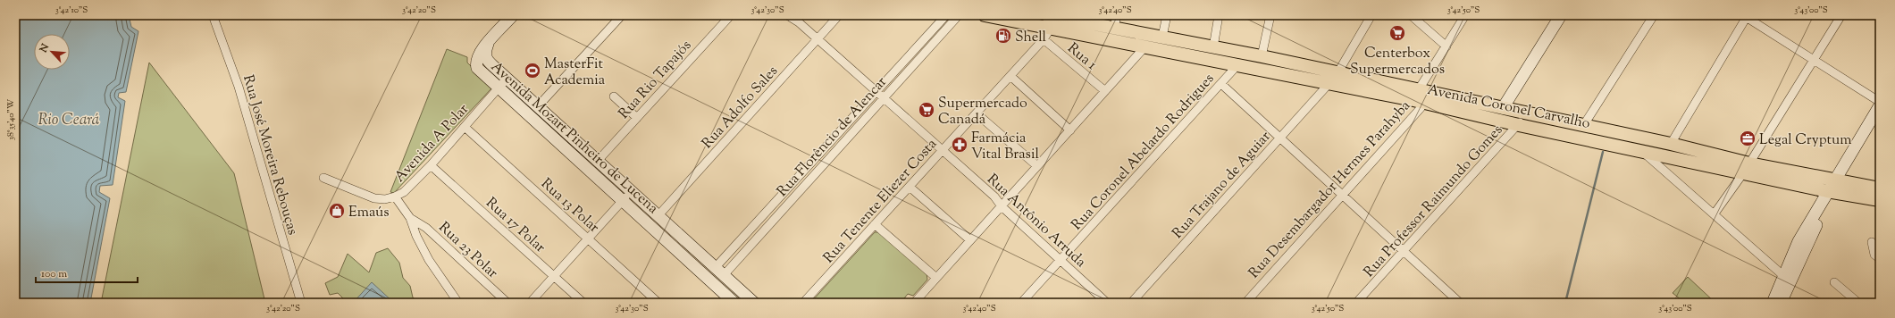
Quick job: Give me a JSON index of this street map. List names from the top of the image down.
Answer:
{
  "streets": {
    "main road": ["Avenida Coronel Carvalho", "Avenida Mozart Pinheiro de Lucena"],
    "street": [
      "Rua 1",
      "Rua Rio Tapajós",
      "Rua Adolfo Sales",
      "Rua Florêncio de Alencar",
      "Avenida A Polar",
      "Rua Coronel Abelardo Rodrigues",
      "Rua José Moreira Rebouças",
      "Rua Trajano de Aguiar",
      "Rua Desembargador Hermes Parahyba",
      "Rua Tenente Eliezer Costa",
      "Rua Professor Raimundo Gomes",
      "Rua 13 Polar",
      "Rua Antônio Arruda",
      "Rua 17 Polar",
      "Rua 23 Polar"
    ]
  },
  "crossings": [
    ["Rua 1", "Rua Tenente Eliezer Costa"],
    ["Rua Rio Tapajós", "Avenida Mozart Pinheiro de Lucena"],
    ["Avenida Coronel Carvalho", "Rua Coronel Abelardo Rodrigues"],
    ["Avenida Coronel Carvalho", "Rua Trajano de Aguiar"],
    ["Avenida Coronel Carvalho", "Rua Desembargador Hermes Parahyba"],
    ["Avenida Coronel Carvalho", "Rua Tenente Eliezer Costa"],
    ["Avenida Coronel Carvalho", "Rua Professor Raimundo Gomes"],
    ["Rua Adolfo Sales", "Avenida Mozart Pinheiro de Lucena"],
    ["Rua Adolfo Sales", "Rua Antônio Arruda"],
    ["Rua Florêncio de Alencar", "Avenida Mozart Pinheiro de Lucena"],
    ["Rua Florêncio de Alencar", "Rua Antônio Arruda"],
    ["Avenida Mozart Pinheiro de Lucena", "Avenida A Polar"],
    ["Avenida A Polar", "Rua 13 Polar"],
    ["Avenida A Polar", "Rua 17 Polar"],
    ["Rua Coronel Abelardo Rodrigues", "Rua Antônio Arruda"],
    ["Rua Tenente Eliezer Costa", "Rua Antônio Arruda"]
  ],
  "water": ["Rio Ceará"],
  "places": {
    "supermarket": ["Centerbox Supermercados", "Supermercado Canadá"],
    "fuel station": ["Shell"],
    "sports": ["MasterFit Academia"],
    "office": ["Legal Cryptum"],
    "pharmacy": ["Farmácia Vital Brasil"],
    "shop": ["Emaús"]
  },
  "scale_bar": "100 m",
  "north": "top left",
  "coordinates": [
    "3°42'10\"S",
    "3°42'20\"S",
    "3°42'30\"S",
    "3°42'40\"S",
    "3°42'50\"S",
    "3°43'00\"S",
    "38°35'40\"W"
  ]
}
